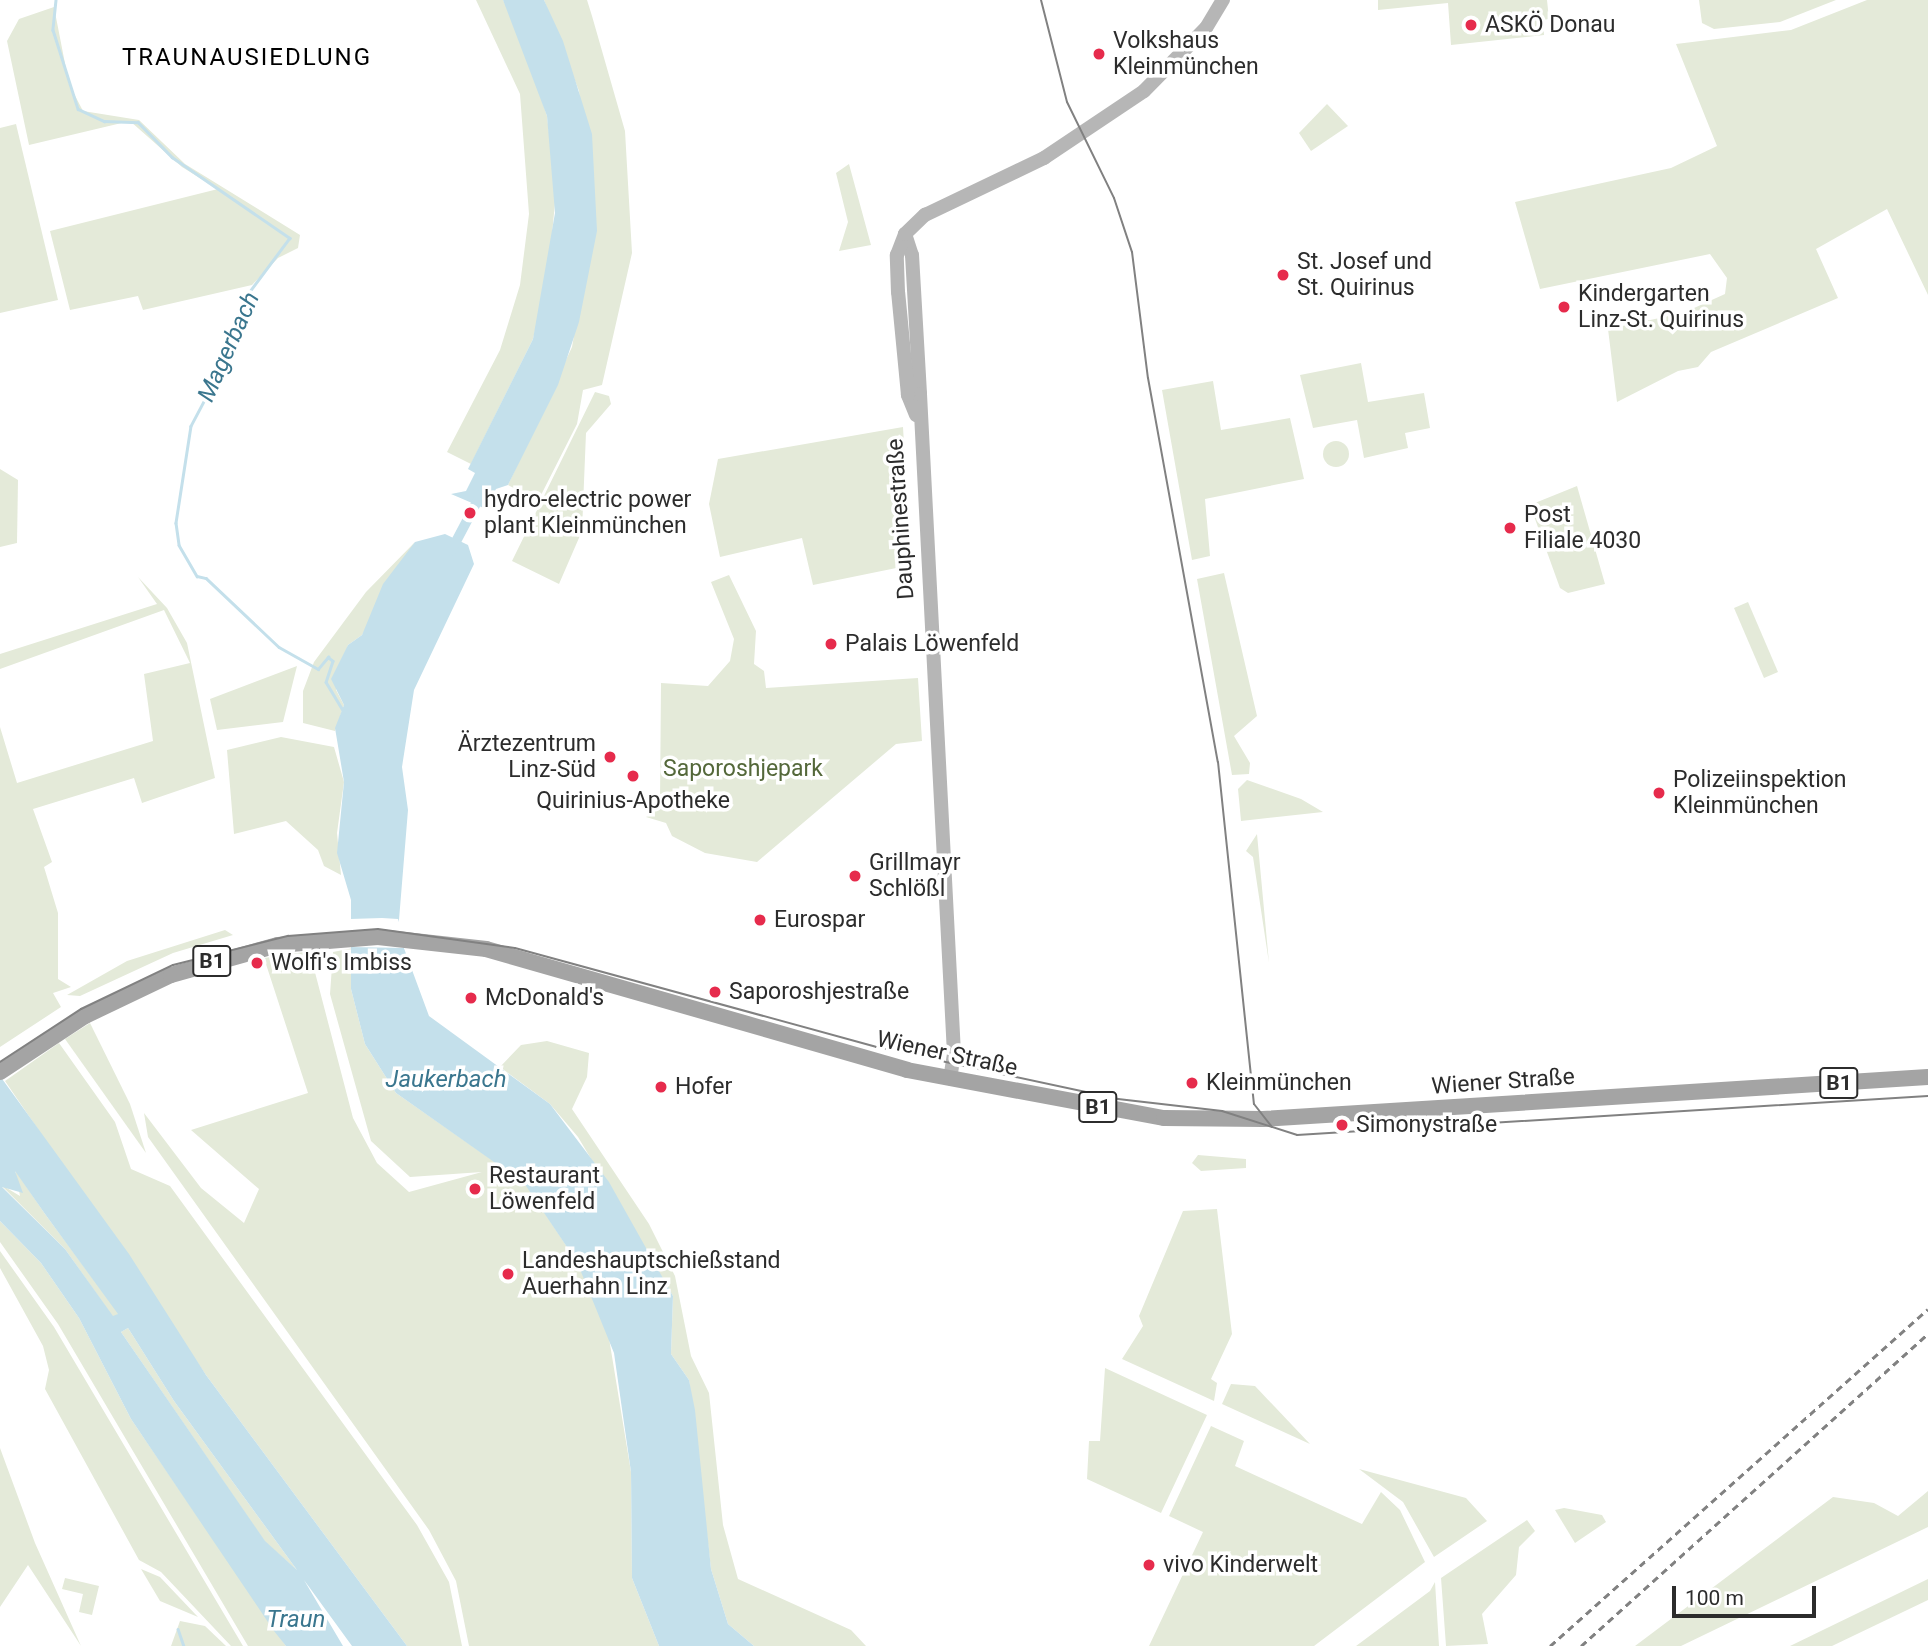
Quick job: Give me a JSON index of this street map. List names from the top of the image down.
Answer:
{
  "streets": {
    "main road": ["Dauphinestraße", "B1", "Wiener Straße"]
  },
  "crossings": [
    ["Dauphinestraße", "Wiener Straße"]
  ],
  "districts": ["TRAUNAUSIEDLUNG"],
  "water": ["Magerbach", "Jaukerbach", "Traun"],
  "parks": ["Saporoshjepark"],
  "places": [
    "ASKÖ Donau",
    "Volkshaus Kleinmünchen",
    "St. Josef und St. Quirinus",
    "Kindergarten Linz-St. Quirinus",
    "hydro-electric power plant Kleinmünchen",
    "Post Filiale 4030",
    "Palais Löwenfeld",
    "Ärztezentrum Linz-Süd",
    "Quirinius-Apotheke",
    "Polizeiinspektion Kleinmünchen",
    "Grillmayr Schlößl",
    "Eurospar",
    "Wolfi's Imbiss",
    "Saporoshjestraße",
    "McDonald's",
    "Kleinmünchen",
    "Hofer",
    "Simonystraße",
    "Restaurant Löwenfeld",
    "Landeshauptschießstand Auerhahn Linz",
    "vivo Kinderwelt"
  ],
  "scale_bar": "100 m"
}
